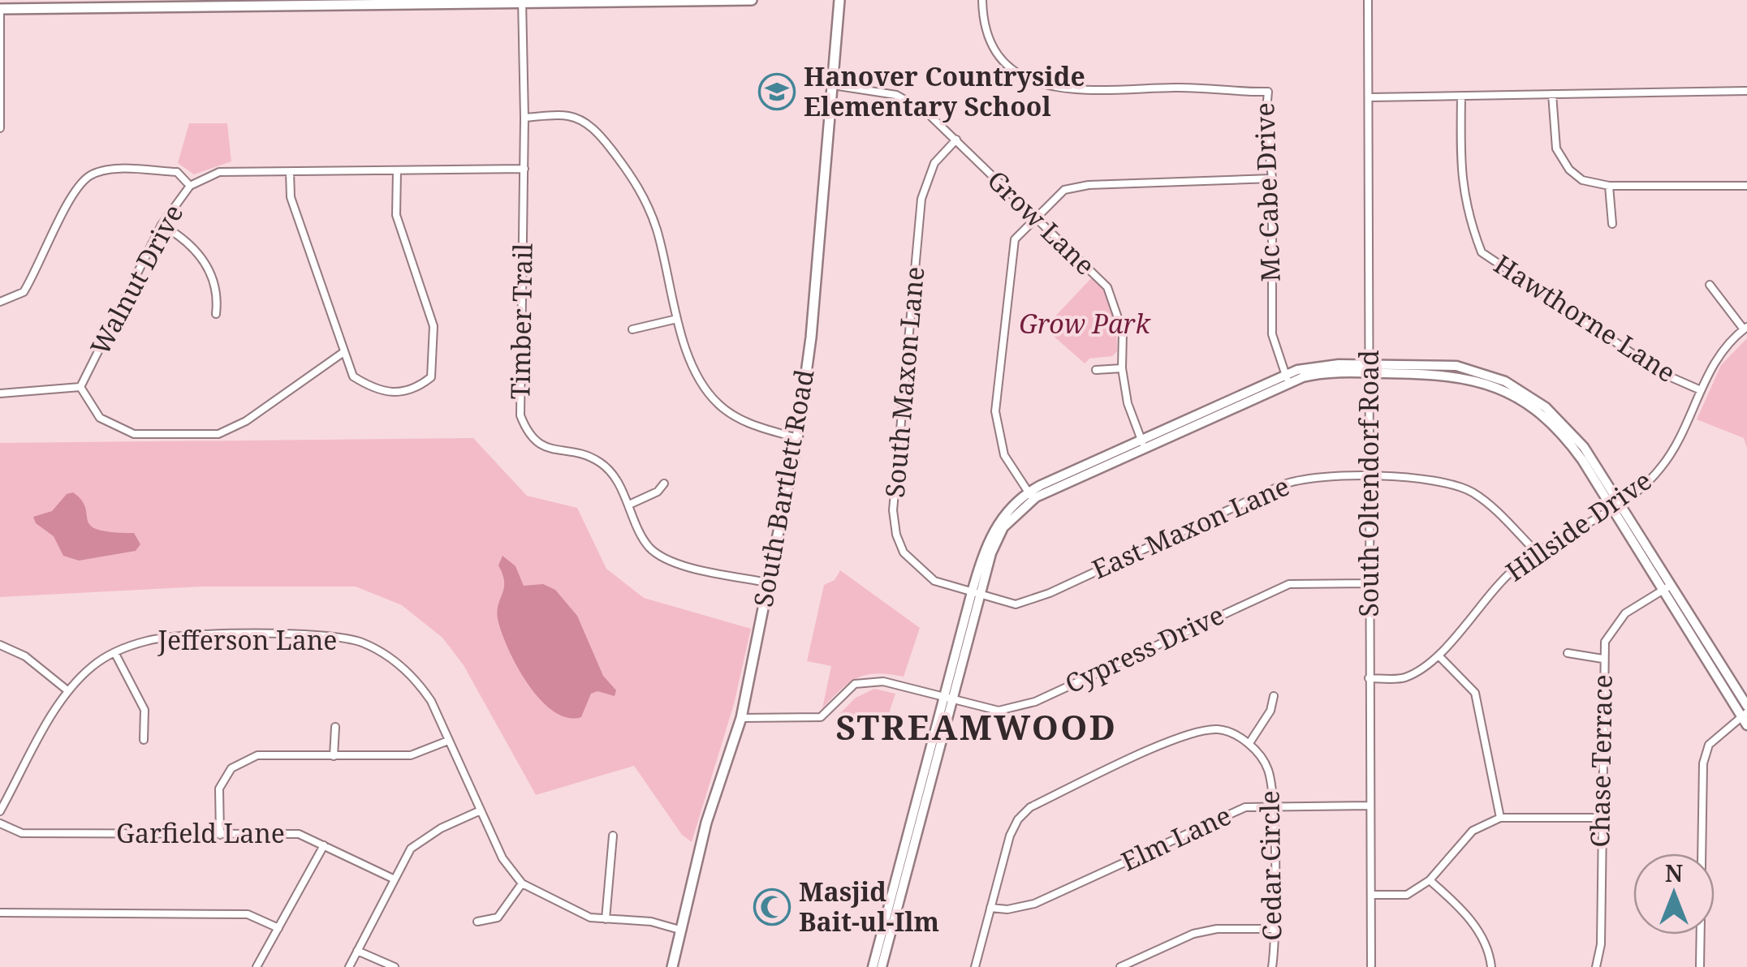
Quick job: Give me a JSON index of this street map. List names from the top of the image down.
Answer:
{
  "streets": {
    "main road": ["South Bartlett Road"],
    "street": [
      "Mc Cabe Drive",
      "Grow Lane",
      "Walnut Drive",
      "Hawthorne Lane",
      "Timber Trail",
      "South Maxon Lane",
      "South Oltendorf Road",
      "Hillside Drive",
      "East Maxon Lane",
      "Jefferson Lane",
      "Cypress Drive",
      "Chase Terrace",
      "Garfield Lane",
      "Elm Lane",
      "Cedar Circle"
    ]
  },
  "crossings": [
    ["Grow Lane", "South Maxon Lane"],
    ["Grow Lane", "South Bartlett Road"],
    ["Walnut Drive", "Timber Trail"],
    ["Hawthorne Lane", "Hillside Drive"],
    ["Timber Trail", "South Bartlett Road"],
    ["South Maxon Lane", "East Maxon Lane"],
    ["South Oltendorf Road", "Hillside Drive"],
    ["South Oltendorf Road", "East Maxon Lane"],
    ["South Oltendorf Road", "Cypress Drive"],
    ["South Oltendorf Road", "Elm Lane"],
    ["South Bartlett Road", "Jefferson Lane"],
    ["South Bartlett Road", "Cypress Drive"],
    ["Hillside Drive", "East Maxon Lane"],
    ["Elm Lane", "Cedar Circle"]
  ],
  "districts": ["STREAMWOOD"],
  "parks": ["Grow Park"],
  "places": {
    "school or university": ["Hanover Countryside Elementary School"],
    "mosque": ["Masjid Bait-ul-Ilm"]
  },
  "north": "top"
}
